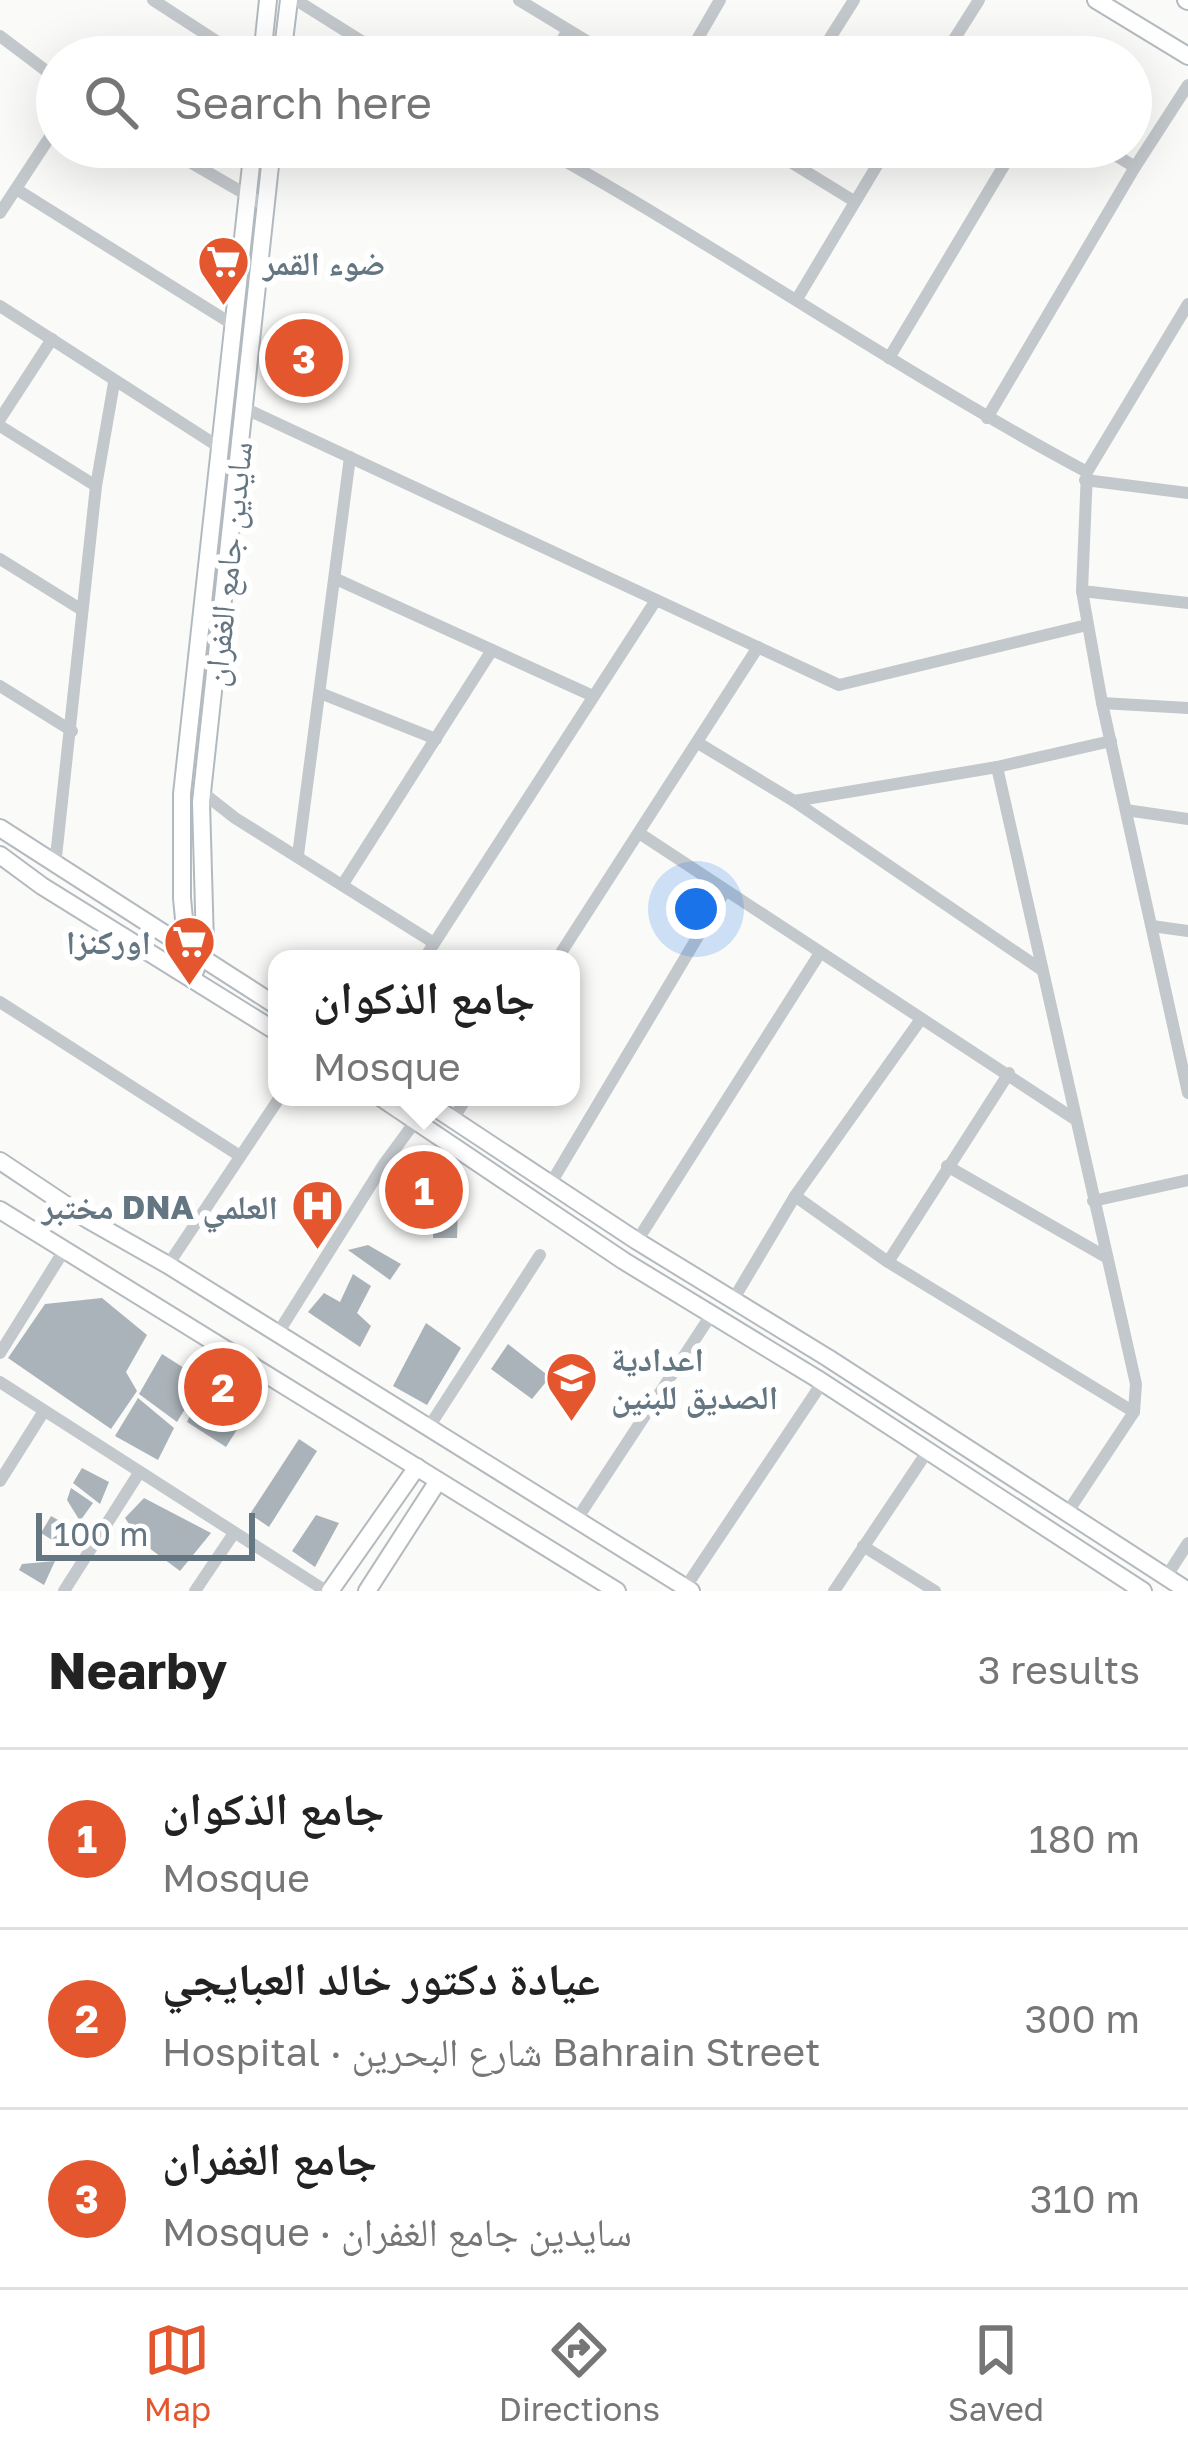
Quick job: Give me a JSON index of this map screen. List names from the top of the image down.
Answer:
{
  "streets": {
    "street": ["سايدين جامع الغفران"]
  },
  "places": {
    "supermarket": ["ضوء القمر", "اوركنزا"],
    "hospital": ["مختبر DNA العلمي"],
    "school or university": ["اعدادية الصديق للبنين"]
  },
  "scale_bar": "100 m",
  "page": {
    "search": "Search here",
    "pins": ["3", "1", "2"],
    "popup": ["جامع الذكوان", "Mosque"],
    "scale": "100 m",
    "heading": ["Nearby", "3 results"],
    "list": [
      {
        "mark": "1",
        "name": "جامع الذكوان",
        "note": "Mosque",
        "value": "180 m"
      },
      {
        "mark": "2",
        "name": "عيادة دكتور خالد العبايجي",
        "note": "Hospital · شارع البحرين Bahrain Street",
        "value": "300 m"
      },
      {
        "mark": "3",
        "name": "جامع الغفران",
        "note": "Mosque · سايدين جامع الغفران",
        "value": "310 m"
      }
    ],
    "nav": ["Map", "Directions", "Saved"]
  }
}
